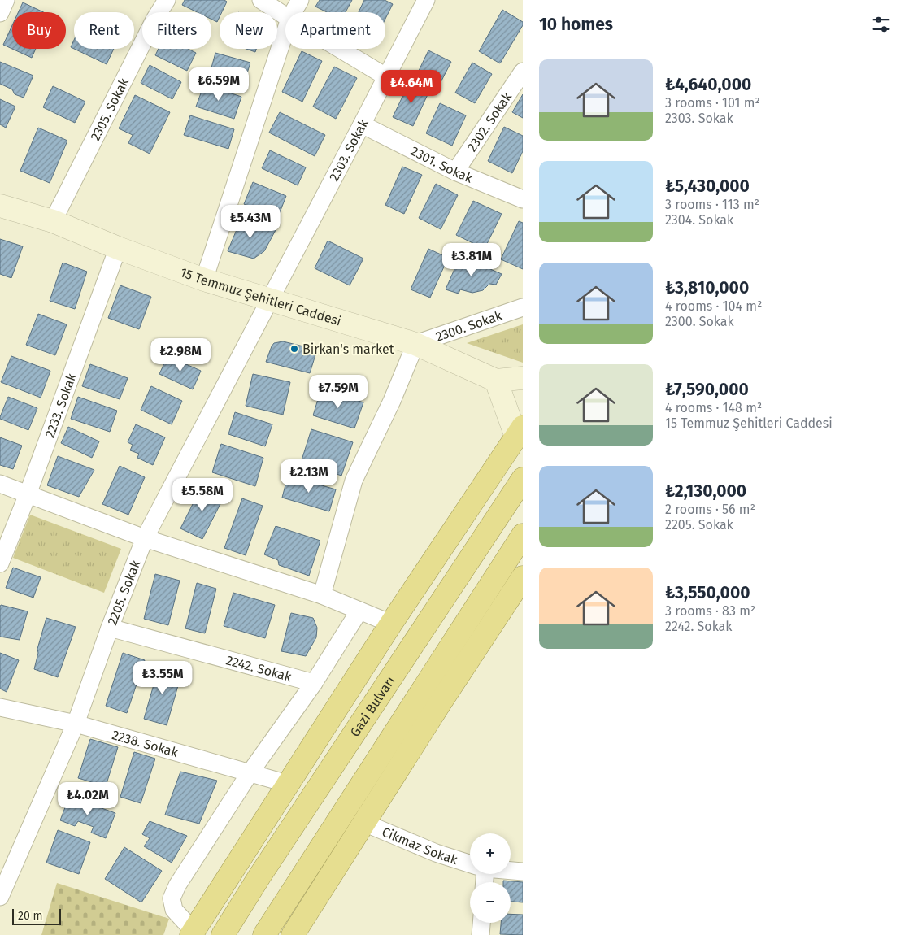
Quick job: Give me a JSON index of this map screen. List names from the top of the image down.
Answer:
{
  "streets": {
    "highway": ["Gazi Bulvarı"],
    "main road": ["15 Temmuz Şehitleri Caddesi"],
    "street": [
      "2305. Sokak",
      "2302. Sokak",
      "2303. Sokak",
      "2301. Sokak",
      "2300. Sokak",
      "2233. Sokak",
      "2205. Sokak",
      "2242. Sokak",
      "2238. Sokak",
      "Cikmaz Sokak"
    ]
  },
  "crossings": [
    ["2305. Sokak", "15 Temmuz Şehitleri Caddesi"],
    ["2302. Sokak", "2301. Sokak"],
    ["2303. Sokak", "2301. Sokak"],
    ["2303. Sokak", "15 Temmuz Şehitleri Caddesi"],
    ["2303. Sokak", "2205. Sokak"],
    ["15 Temmuz Şehitleri Caddesi", "2300. Sokak"],
    ["15 Temmuz Şehitleri Caddesi", "2233. Sokak"],
    ["15 Temmuz Şehitleri Caddesi", "2205. Sokak"],
    ["2205. Sokak", "2242. Sokak"],
    ["2205. Sokak", "2238. Sokak"]
  ],
  "places": ["Birkan's market"],
  "scale_bar": "20 m",
  "page": {
    "heading": "10 homes",
    "chip": [
      "Buy",
      "Rent",
      "Filters",
      "New",
      "Apartment"
    ],
    "list": [
      {
        "name": "₺4,640,000",
        "note": "3 rooms · 101 m² · 2303. Sokak"
      },
      {
        "name": "₺5,430,000",
        "note": "3 rooms · 113 m² · 2304. Sokak"
      },
      {
        "name": "₺3,810,000",
        "note": "4 rooms · 104 m² · 2300. Sokak"
      },
      {
        "name": "₺7,590,000",
        "note": "4 rooms · 148 m² · 15 Temmuz Şehitleri Caddesi"
      },
      {
        "name": "₺2,130,000",
        "note": "2 rooms · 56 m² · 2205. Sokak"
      },
      {
        "name": "₺3,550,000",
        "note": "3 rooms · 83 m² · 2242. Sokak"
      }
    ],
    "price": [
      "₺6.59M",
      "₺4.64M",
      "₺5.43M",
      "₺3.81M",
      "₺2.98M",
      "₺7.59M",
      "₺2.13M",
      "₺5.58M",
      "₺3.55M",
      "₺4.02M"
    ],
    "map_buttons": ["+", "−"],
    "scale": "20 m"
  }
}
